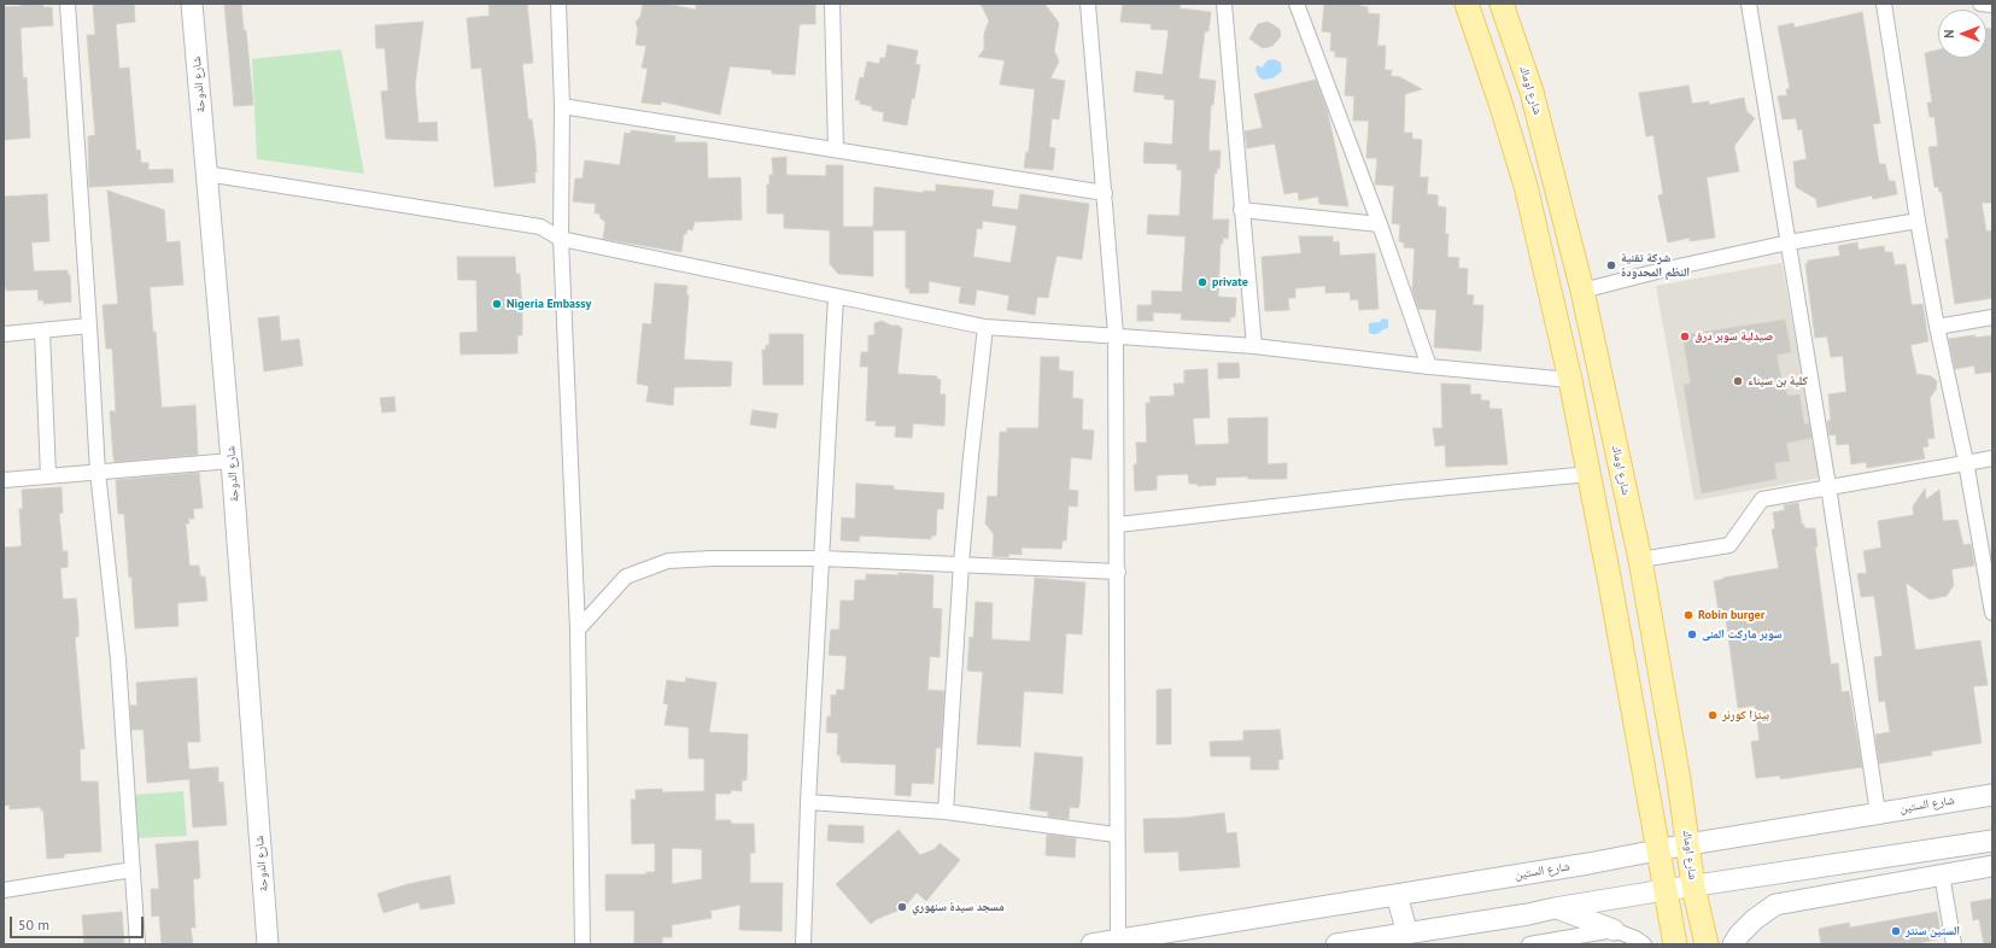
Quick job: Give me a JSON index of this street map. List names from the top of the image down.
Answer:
{
  "streets": {
    "main road": ["شارع الدوحة", "شارع اوماك", "شارع الستين"]
  },
  "crossings": [
    ["شارع اوماك", "شارع الستين"]
  ],
  "places": [
    "شركة تقنية النظم المحدودة",
    "private",
    "Nigeria Embassy",
    "صيدلية سوبر درق",
    "كلية بن سيناء",
    "Robin burger",
    "سوبر ماركت المنى",
    "بيتزا كورنر",
    "مسجد سيدة سنهوري",
    "الستين سنتر"
  ],
  "scale_bar": "50 m",
  "north": "left"
}
